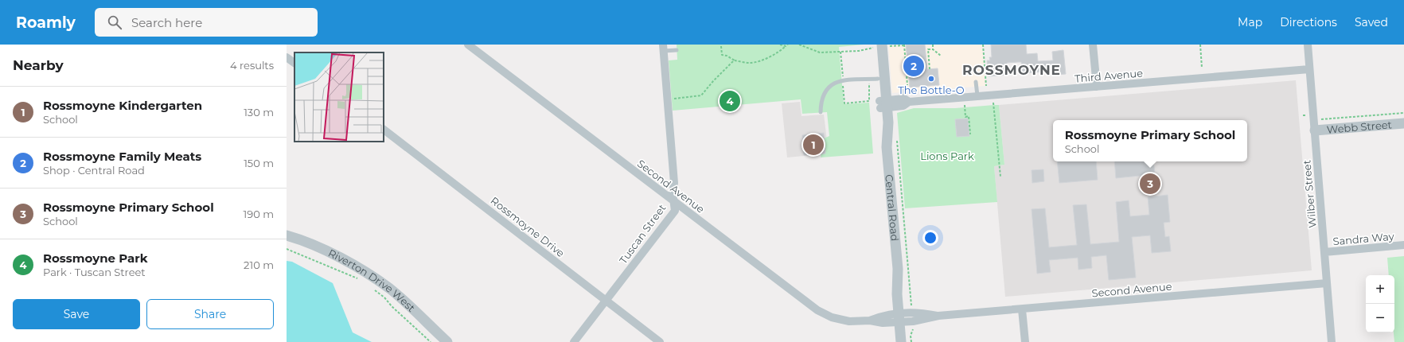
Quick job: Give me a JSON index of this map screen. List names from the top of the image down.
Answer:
{
  "streets": {
    "street": [
      "Third Avenue",
      "Webb Street",
      "Second Avenue",
      "Wilber Street",
      "Central Road",
      "Rossmoyne Drive",
      "Tuscan Street",
      "Sandra Way",
      "Riverton Drive West"
    ]
  },
  "crossings": [
    ["Third Avenue", "Wilber Street"],
    ["Third Avenue", "Central Road"],
    ["Webb Street", "Wilber Street"],
    ["Second Avenue", "Wilber Street"],
    ["Second Avenue", "Central Road"],
    ["Second Avenue", "Tuscan Street"],
    ["Wilber Street", "Sandra Way"],
    ["Rossmoyne Drive", "Tuscan Street"]
  ],
  "districts": ["ROSSMOYNE"],
  "parks": ["Lions Park"],
  "places": ["The Bottle-O"],
  "page": {
    "header": "Roamly",
    "search": "Search here",
    "nav": ["Map", "Directions", "Saved"],
    "heading": ["Nearby", "4 results"],
    "pins": [
      "2",
      "4",
      "1",
      "3"
    ],
    "list": [
      {
        "mark": "1",
        "name": "Rossmoyne Kindergarten",
        "note": "School",
        "value": "130 m"
      },
      {
        "mark": "2",
        "name": "Rossmoyne Family Meats",
        "note": "Shop · Central Road",
        "value": "150 m"
      },
      {
        "mark": "3",
        "name": "Rossmoyne Primary School",
        "note": "School",
        "value": "190 m"
      },
      {
        "mark": "4",
        "name": "Rossmoyne Park",
        "note": "Park · Tuscan Street",
        "value": "210 m"
      }
    ],
    "popup": ["Rossmoyne Primary School", "School"],
    "map_buttons": ["+", "−"],
    "buttons": ["Save", "Share"]
  }
}
